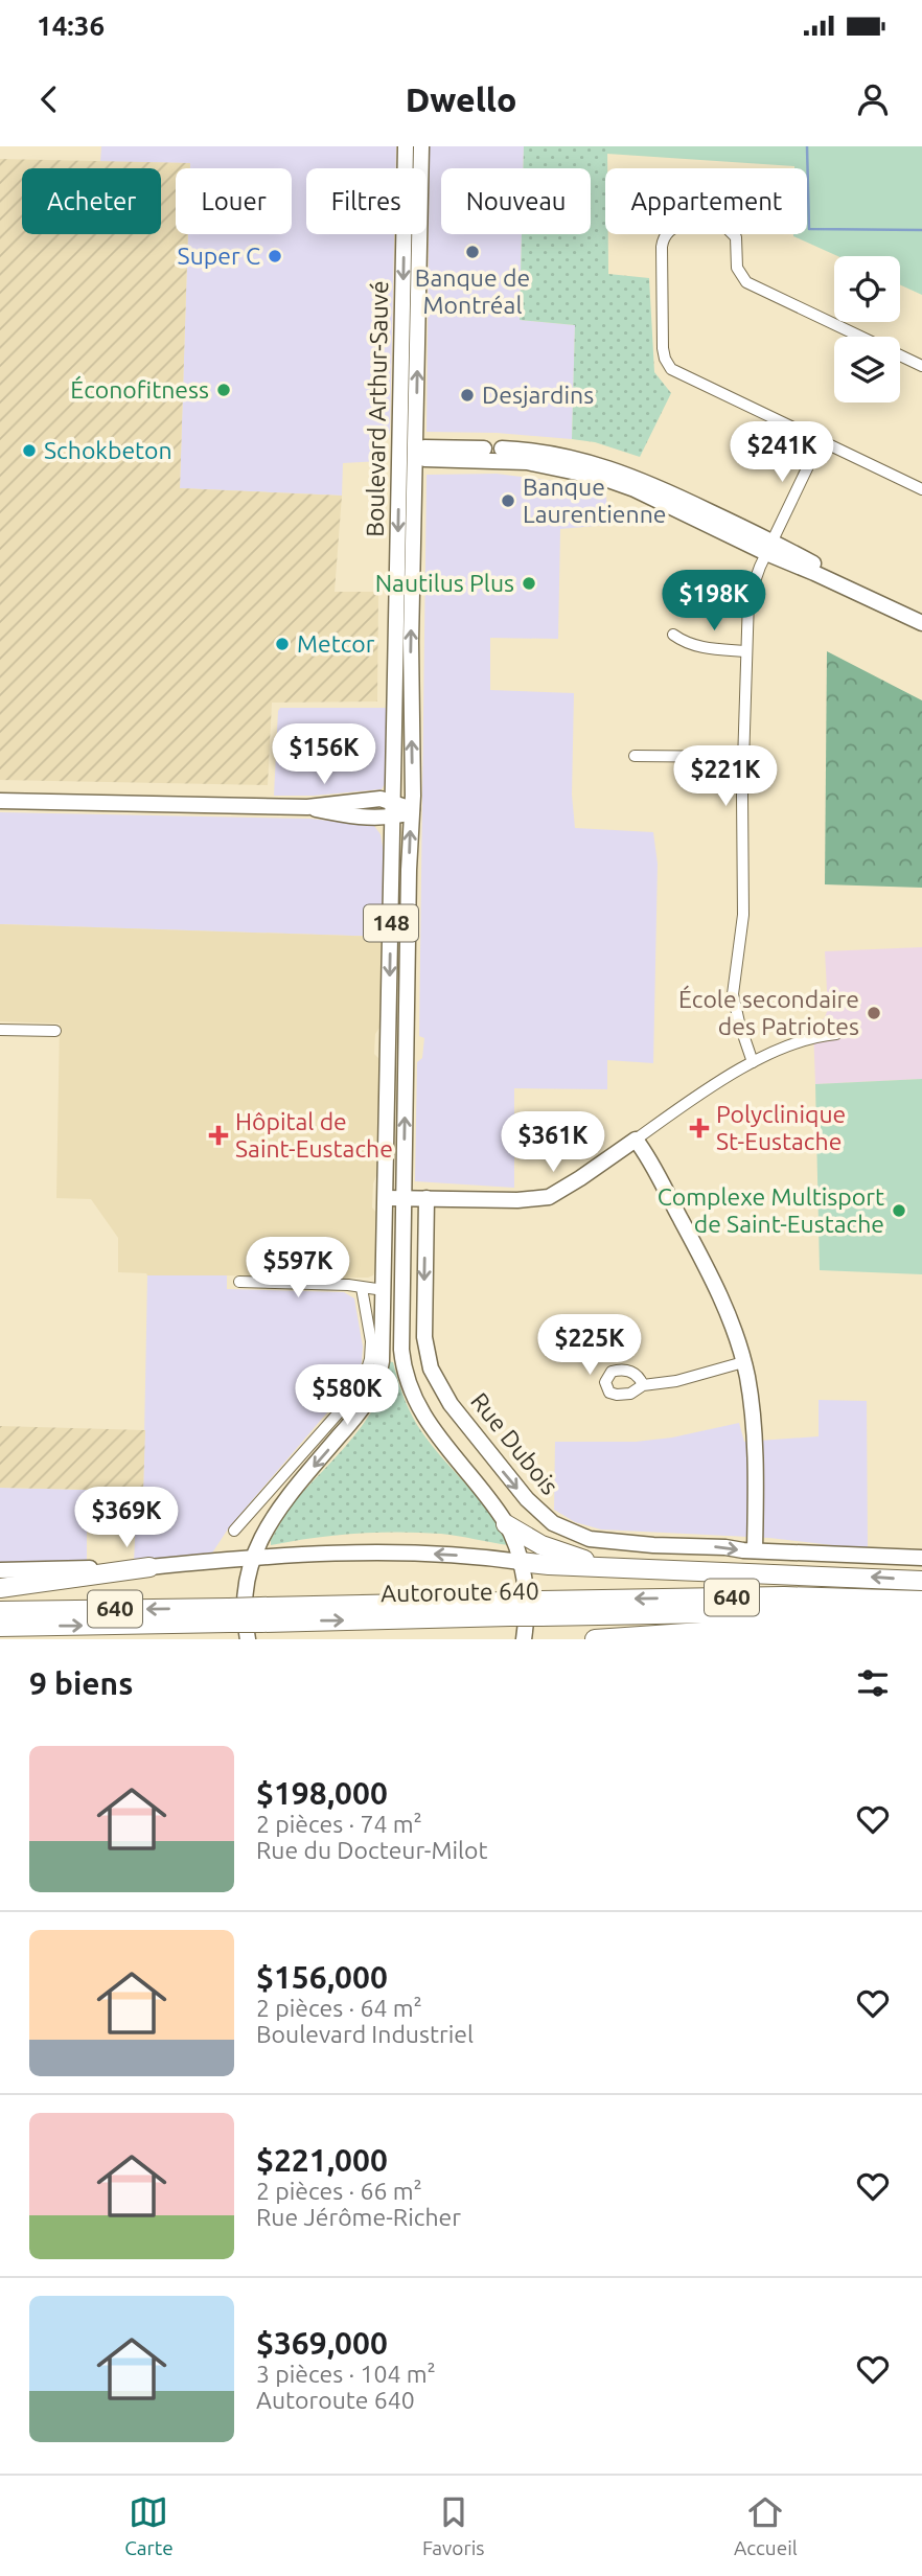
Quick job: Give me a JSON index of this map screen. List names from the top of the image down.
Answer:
{
  "streets": {
    "highway": ["Autoroute 640", "640"],
    "main road": ["Boulevard Arthur-Sauvé", "148", "Rue Dubois"]
  },
  "one_way": ["Rue Dubois"],
  "places": {
    "other": [
      "Banque de Montréal",
      "Super C",
      "Éconofitness",
      "Desjardins",
      "Schokbeton",
      "Banque Laurentienne",
      "Nautilus Plus",
      "Metcor",
      "École secondaire des Patriotes",
      "Complexe Multisport de Saint-Eustache"
    ],
    "health": ["Polyclinique St-Eustache", "Hôpital de Saint-Eustache"]
  },
  "page": {
    "status": "14:36",
    "header": "Dwello",
    "chip": [
      "Acheter",
      "Louer",
      "Filtres",
      "Nouveau",
      "Appartement"
    ],
    "price": [
      "$241K",
      "$198K",
      "$156K",
      "$221K",
      "$361K",
      "$597K",
      "$225K",
      "$580K",
      "$369K"
    ],
    "heading": "9 biens",
    "list": [
      {
        "name": "$198,000",
        "note": "2 pièces · 74 m² · Rue du Docteur-Milot"
      },
      {
        "name": "$156,000",
        "note": "2 pièces · 64 m² · Boulevard Industriel"
      },
      {
        "name": "$221,000",
        "note": "2 pièces · 66 m² · Rue Jérôme-Richer"
      },
      {
        "name": "$369,000",
        "note": "3 pièces · 104 m² · Autoroute 640"
      }
    ],
    "tabs": ["Carte", "Favoris", "Accueil"]
  }
}
